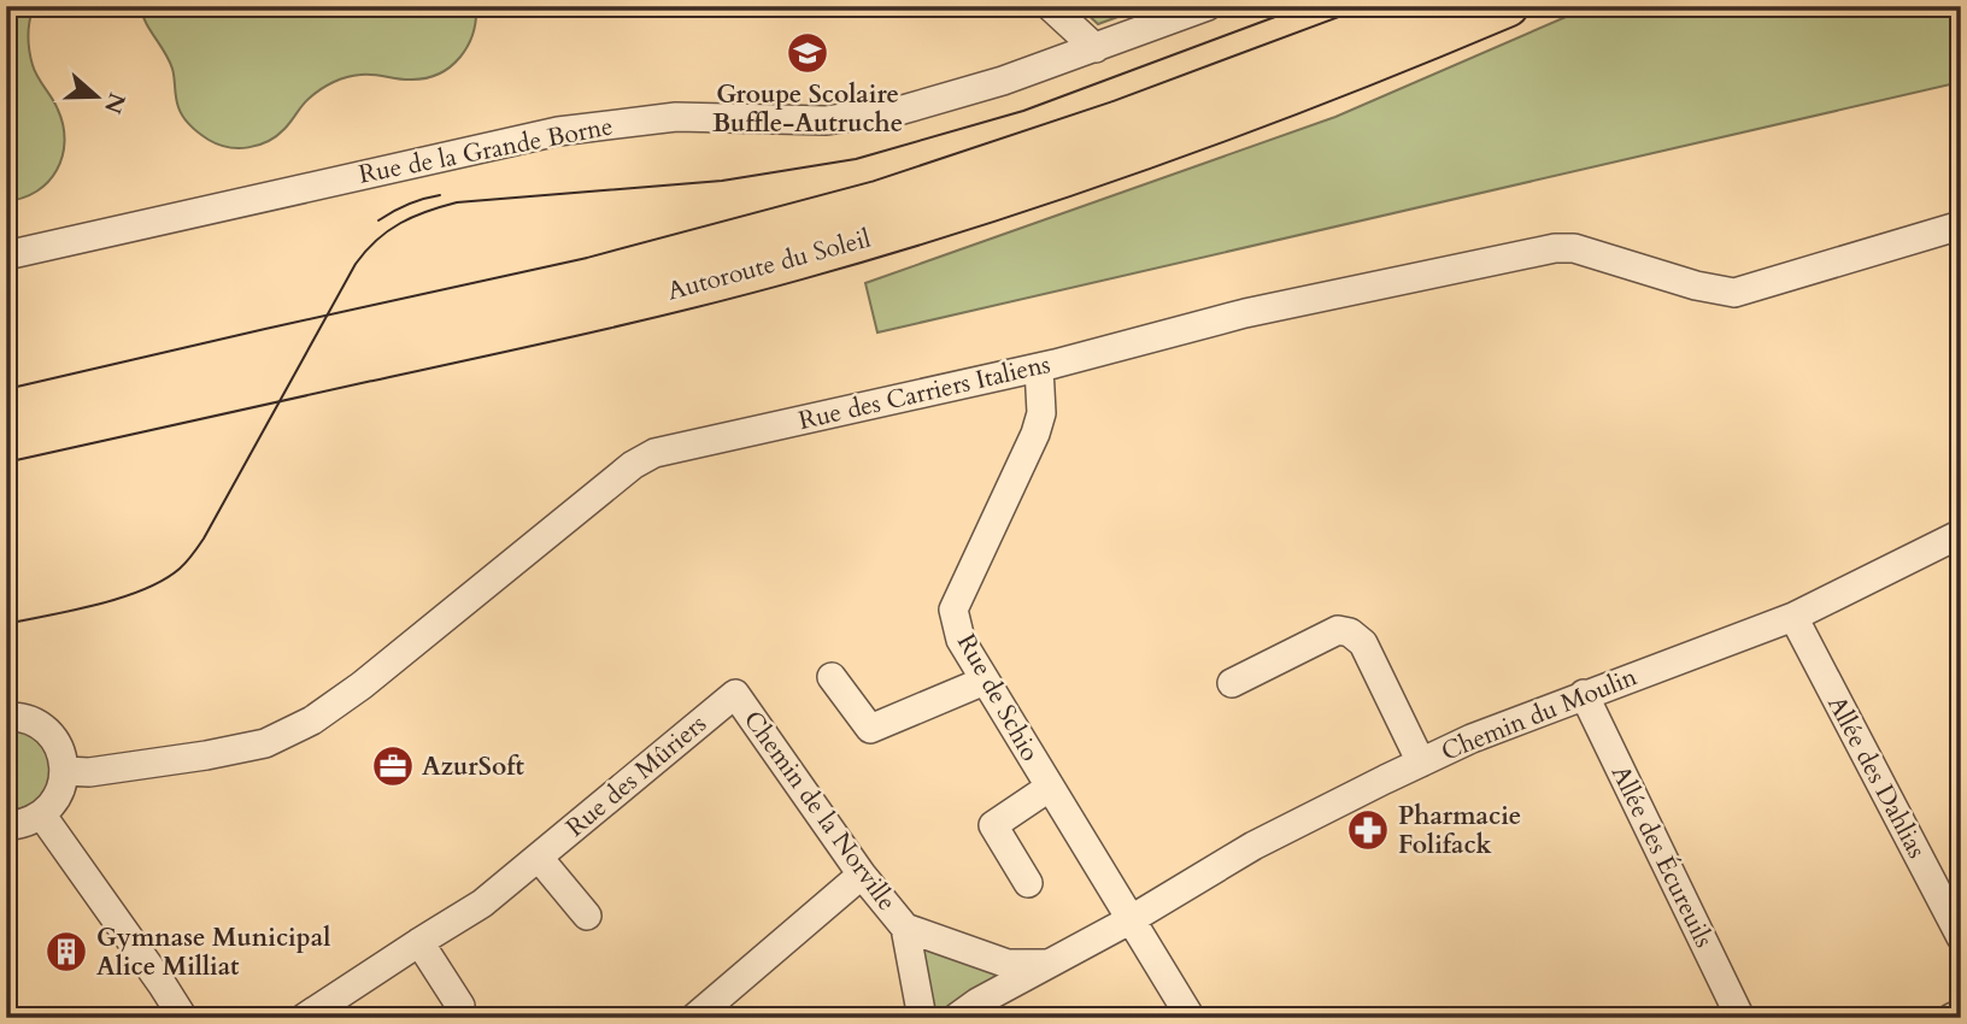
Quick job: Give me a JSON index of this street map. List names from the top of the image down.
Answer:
{
  "streets": {
    "highway": ["Autoroute du Soleil"],
    "street": [
      "Rue de la Grande Borne",
      "Rue des Carriers Italiens",
      "Rue de Schio",
      "Chemin du Moulin",
      "Rue des Mûriers",
      "Allée des Dahlias",
      "Chemin de la Norville",
      "Allée des Écureuils"
    ]
  },
  "crossings": [
    ["Rue des Carriers Italiens", "Rue de Schio"],
    ["Rue de Schio", "Chemin du Moulin"],
    ["Chemin du Moulin", "Allée des Dahlias"],
    ["Chemin du Moulin", "Chemin de la Norville"],
    ["Chemin du Moulin", "Allée des Écureuils"],
    ["Rue des Mûriers", "Chemin de la Norville"]
  ],
  "places": {
    "school or university": ["Groupe Scolaire Buffle-Autruche"],
    "office": ["AzurSoft"],
    "pharmacy": ["Pharmacie Folifack"],
    "building": ["Gymnase Municipal Alice Milliat"]
  },
  "north": "right"
}
